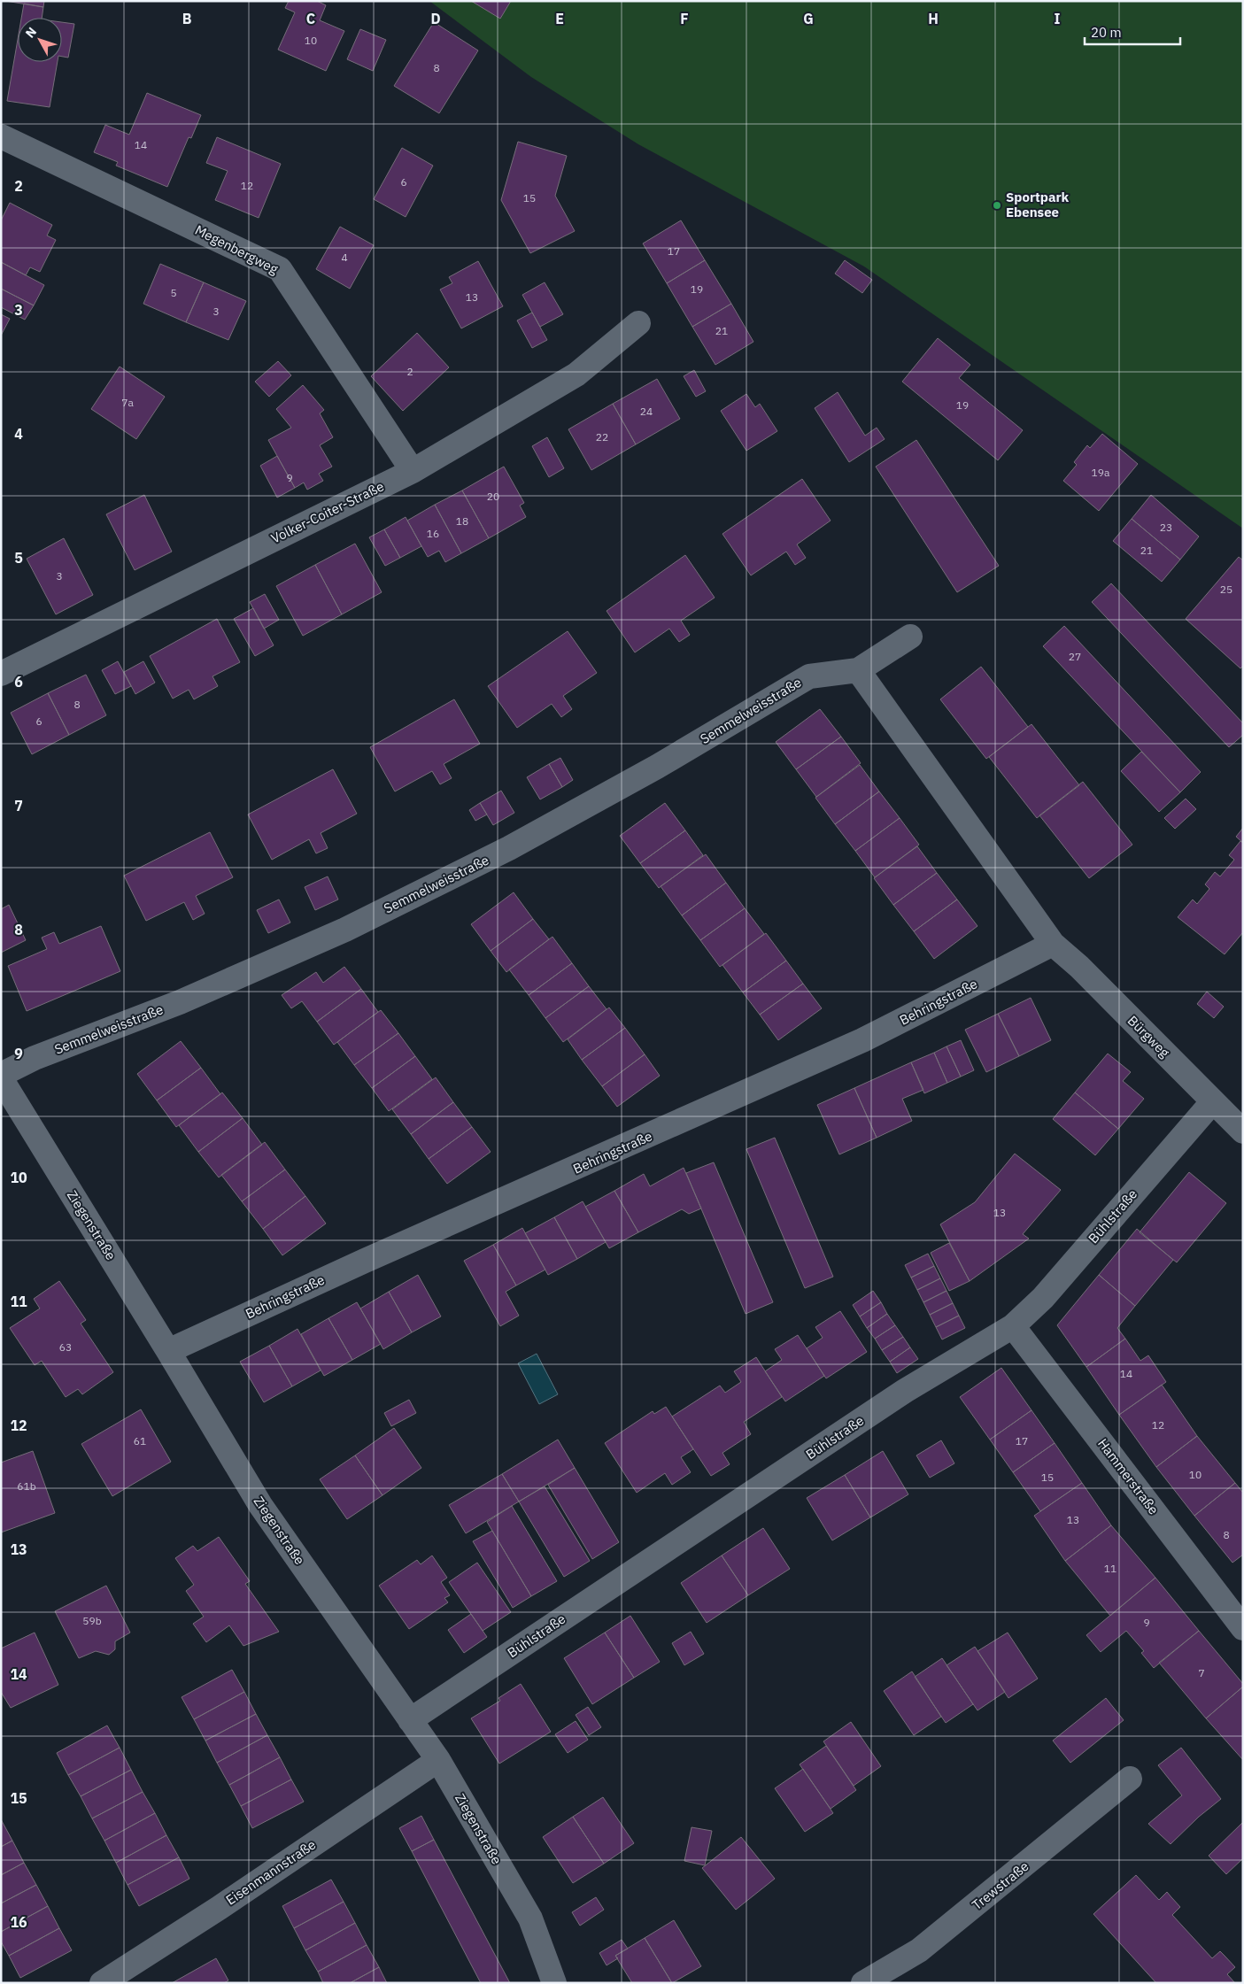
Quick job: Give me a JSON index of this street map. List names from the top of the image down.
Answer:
{
  "streets": {
    "street": [
      "Megenbergweg",
      "Volker-Coiter-Straße",
      "Semmelweisstraße",
      "Behringstraße",
      "Bürgweg",
      "Bühlstraße",
      "Ziegenstraße",
      "Hammerstraße",
      "Eisenmannstraße",
      "Trewstraße"
    ]
  },
  "crossings": [
    ["Megenbergweg", "Volker-Coiter-Straße"],
    ["Behringstraße", "Bürgweg"],
    ["Behringstraße", "Ziegenstraße"],
    ["Bürgweg", "Bühlstraße"],
    ["Bühlstraße", "Ziegenstraße"],
    ["Bühlstraße", "Hammerstraße"],
    ["Ziegenstraße", "Eisenmannstraße"]
  ],
  "places": ["Sportpark Ebensee"],
  "house_numbers": [
    "10",
    "8",
    "14",
    "6",
    "12",
    "15",
    "17",
    "4",
    "19",
    "5",
    "13",
    "3",
    "21",
    "2",
    "7a",
    "19",
    "24",
    "22",
    "19a",
    "9",
    "20",
    "18",
    "23",
    "16",
    "21",
    "3",
    "25",
    "27",
    "8",
    "6",
    "13",
    "63",
    "14",
    "12",
    "61",
    "17",
    "10",
    "15",
    "61b",
    "13",
    "8",
    "11",
    "59b",
    "9",
    "7"
  ],
  "scale_bar": "20 m",
  "north": "top left",
  "grid": {
    "columns": [
      "B",
      "C",
      "D",
      "E",
      "F",
      "G",
      "H",
      "I"
    ],
    "rows": [
      "2",
      "3",
      "4",
      "5",
      "6",
      "7",
      "8",
      "9",
      "10",
      "11",
      "12",
      "13",
      "14",
      "15",
      "16"
    ]
  }
}
